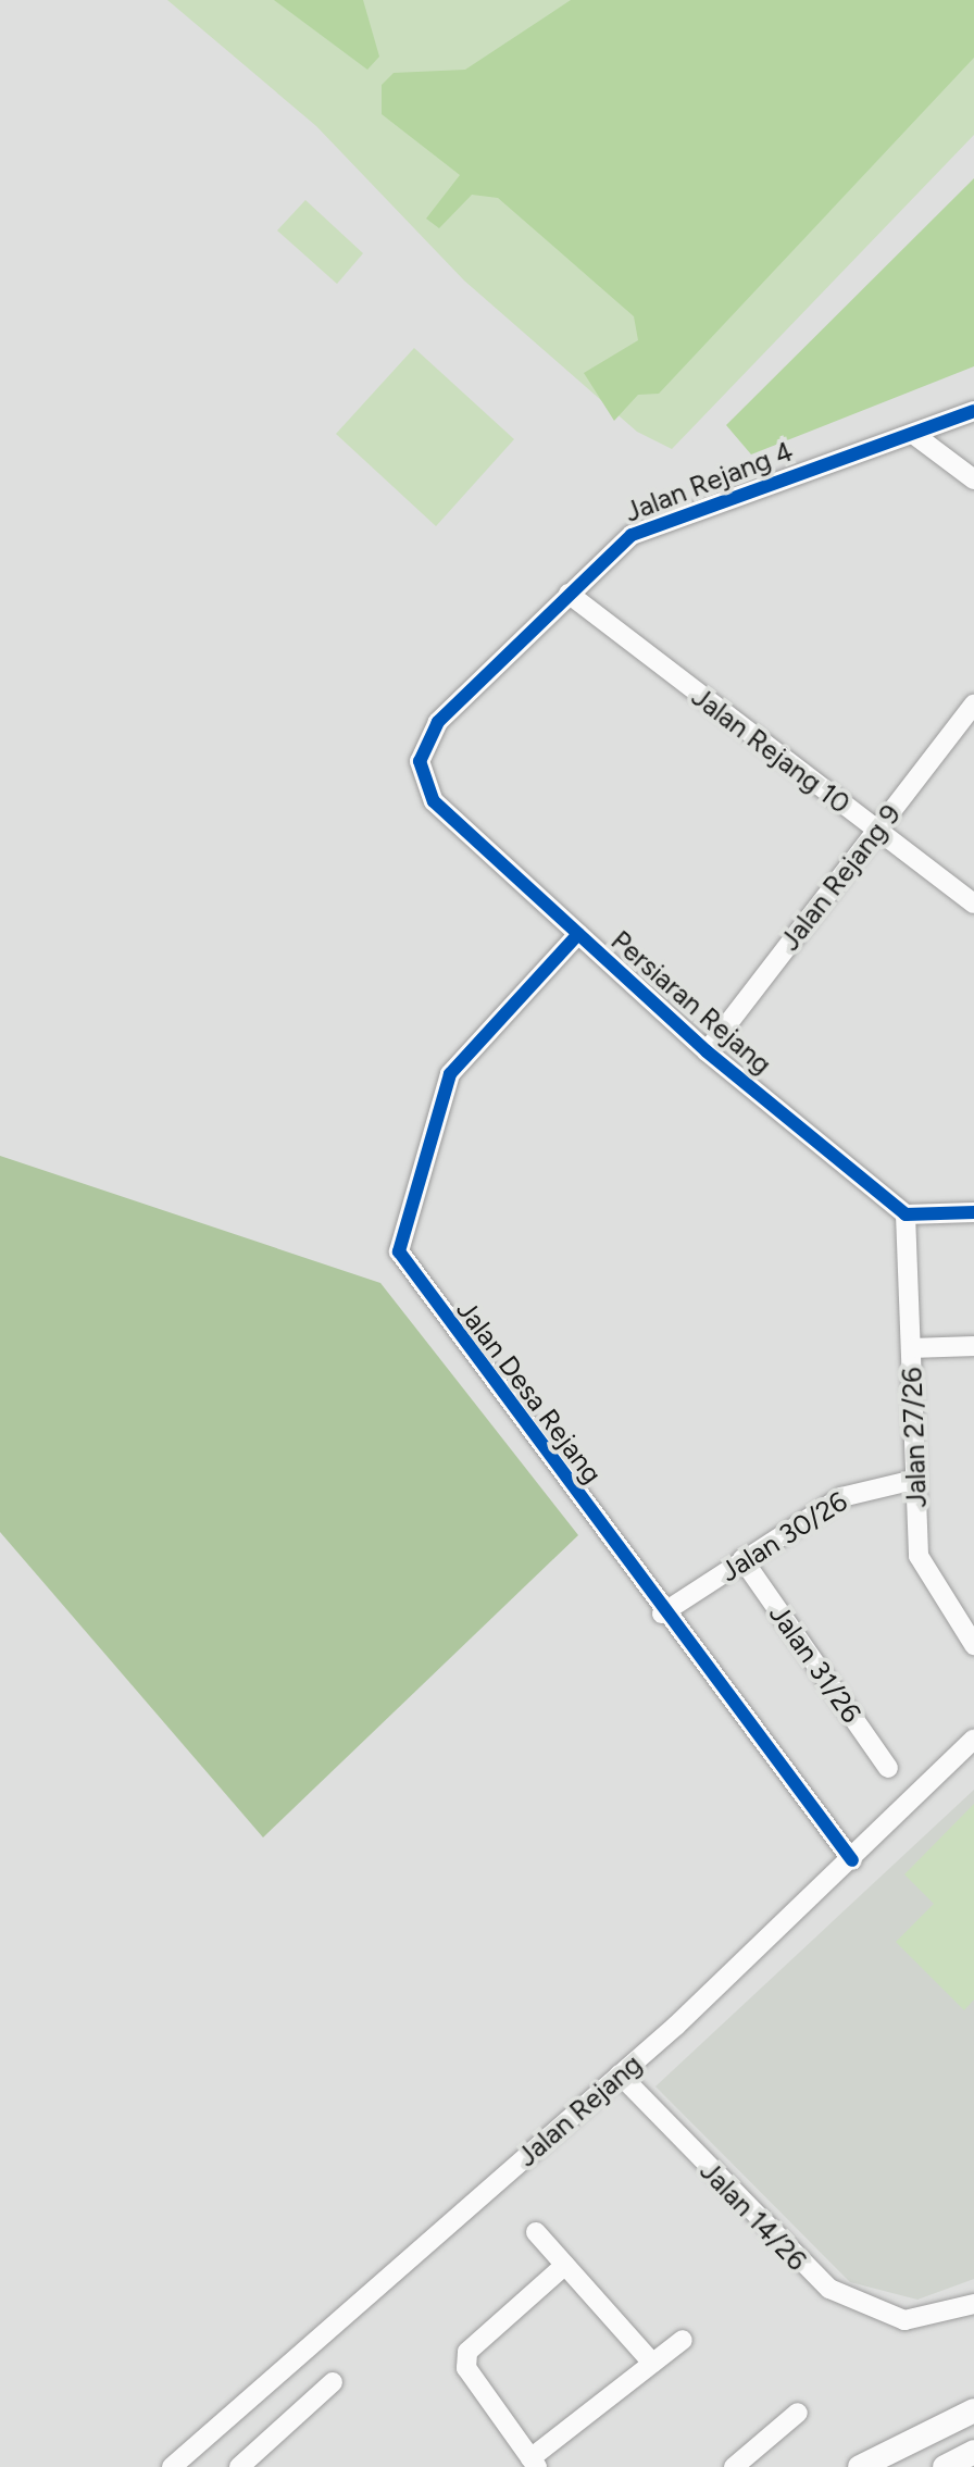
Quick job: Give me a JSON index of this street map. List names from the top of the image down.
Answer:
{
  "streets": {
    "street": [
      "Jalan Rejang 4",
      "Jalan Rejang 10",
      "Jalan Rejang 9",
      "Persiaran Rejang",
      "Jalan Desa Rejang",
      "Jalan 27/26",
      "Jalan 30/26",
      "Jalan 31/26",
      "Jalan Rejang",
      "Jalan 14/26"
    ]
  },
  "crossings": [
    ["Jalan Rejang 4", "Persiaran Rejang"],
    ["Jalan Rejang 10", "Jalan Rejang 9"],
    ["Jalan Rejang 9", "Persiaran Rejang"],
    ["Persiaran Rejang", "Jalan Desa Rejang"],
    ["Persiaran Rejang", "Jalan 27/26"],
    ["Jalan Desa Rejang", "Jalan 30/26"],
    ["Jalan Desa Rejang", "Jalan Rejang"],
    ["Jalan 27/26", "Jalan 30/26"],
    ["Jalan 30/26", "Jalan 31/26"],
    ["Jalan Rejang", "Jalan 14/26"]
  ]
}
